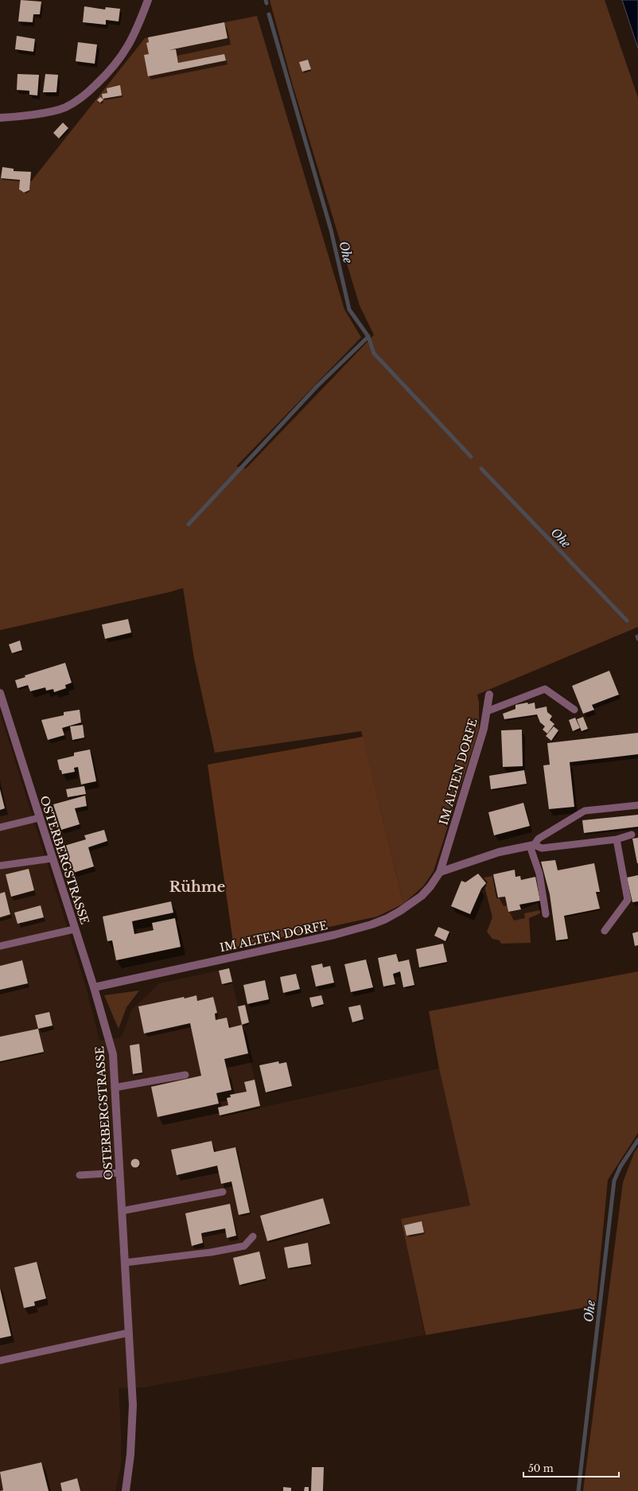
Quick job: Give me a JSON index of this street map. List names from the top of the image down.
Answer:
{
  "streets": {
    "street": ["IM ALTEN DORFE", "OSTERBERGSTRASSE"]
  },
  "crossings": [
    ["IM ALTEN DORFE", "OSTERBERGSTRASSE"]
  ],
  "districts": ["Rühme"],
  "water": ["Ohe"],
  "scale_bar": "50 m"
}
